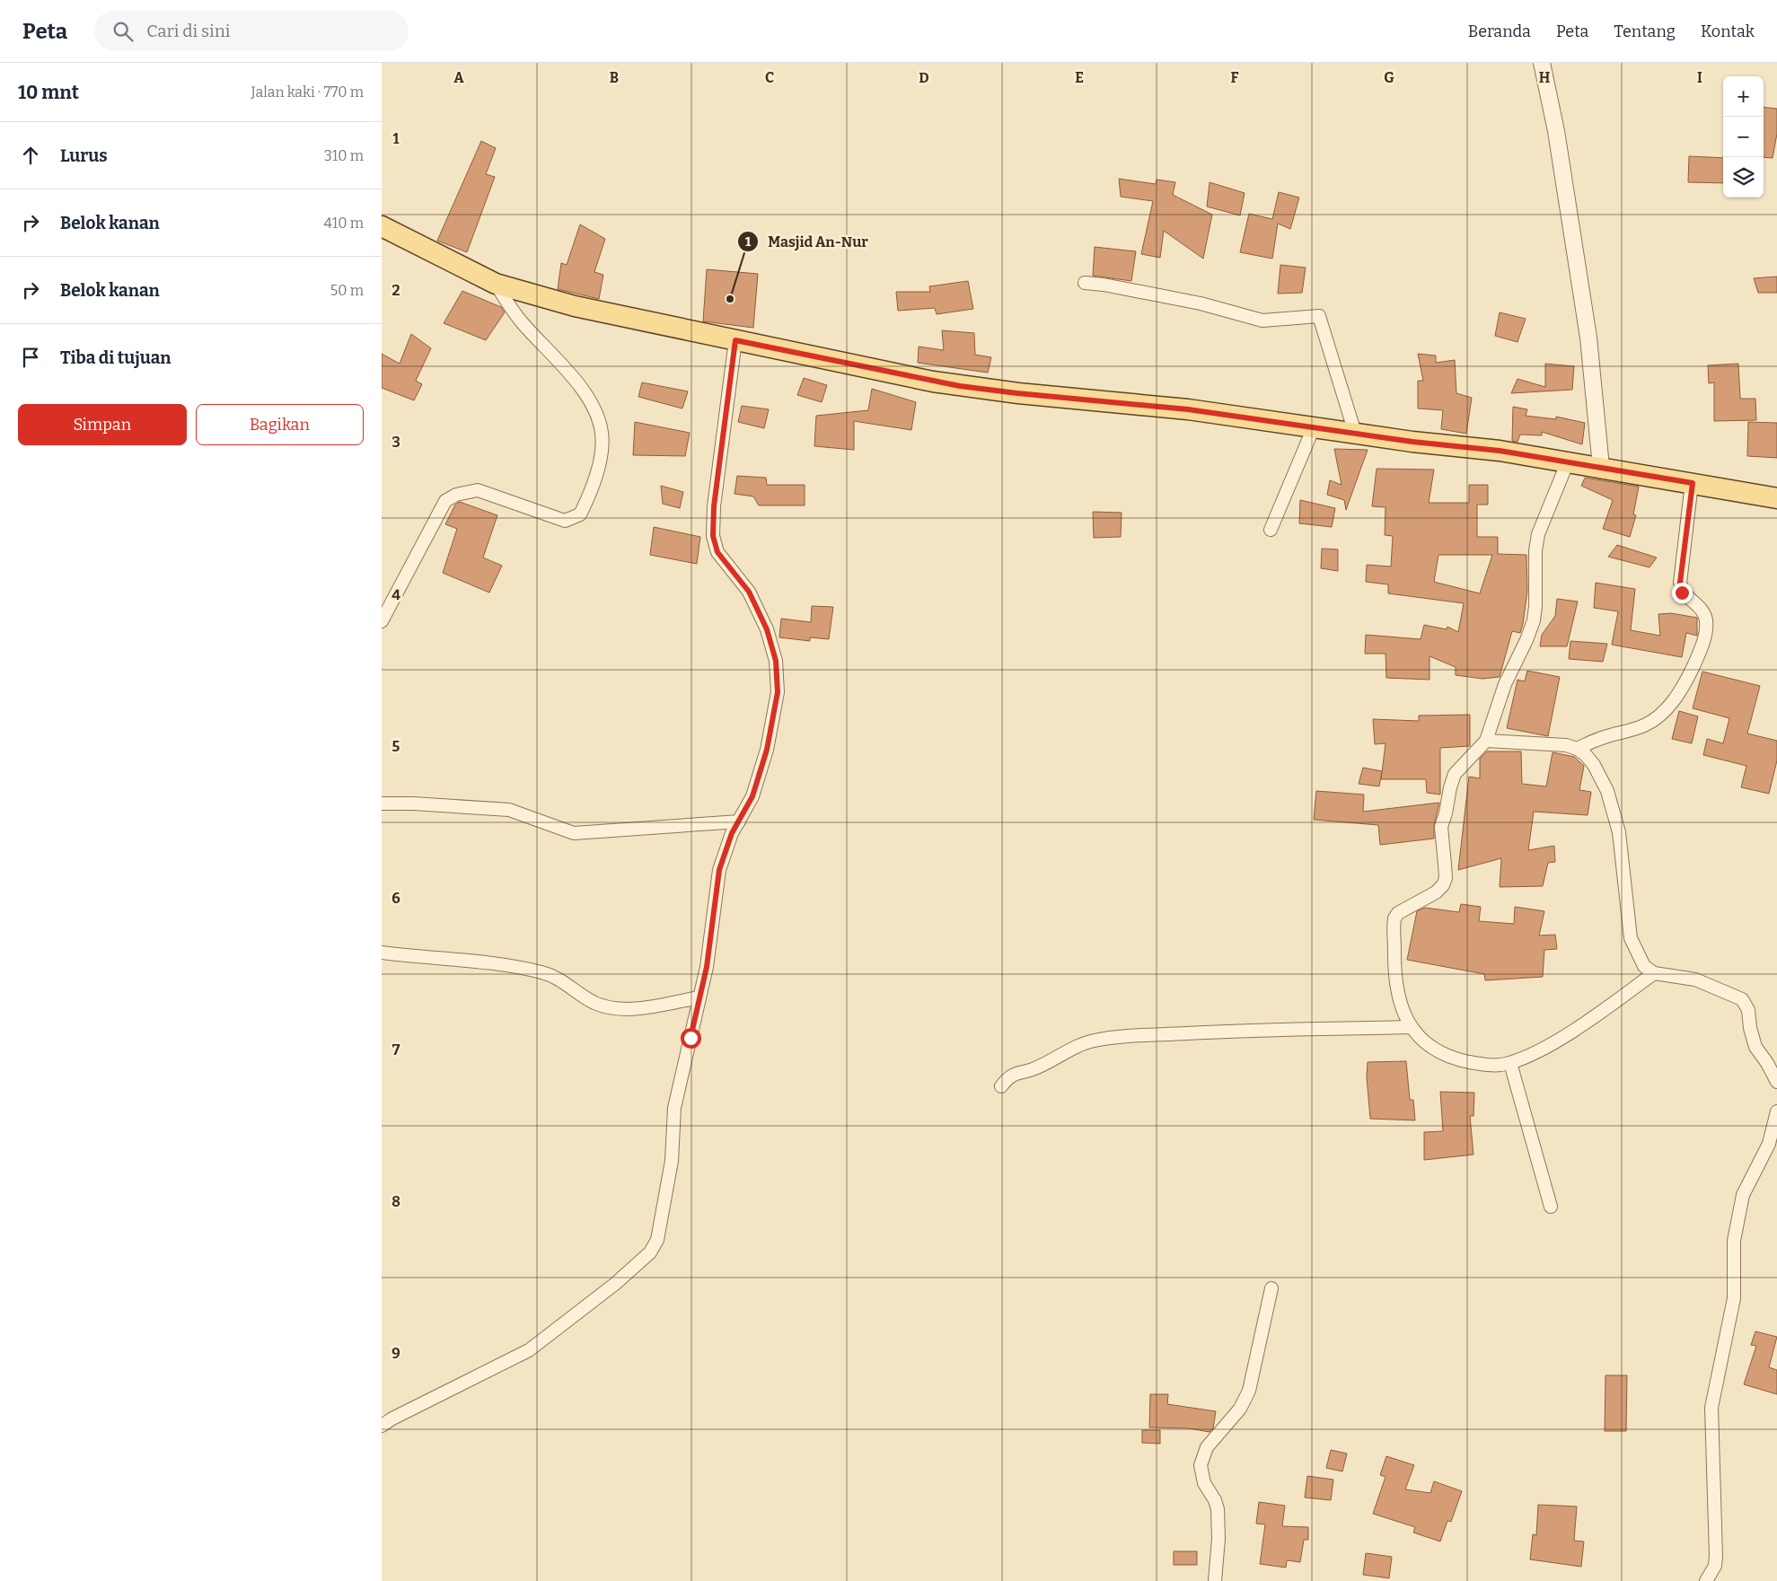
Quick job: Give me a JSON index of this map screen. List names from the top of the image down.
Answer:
{
  "places": ["Masjid An-Nur"],
  "page": {
    "header": "Peta",
    "search": "Cari di sini",
    "nav": [
      "Beranda",
      "Peta",
      "Tentang",
      "Kontak"
    ],
    "heading": ["10 mnt", "Jalan kaki · 770 m"],
    "map_buttons": ["+", "−"],
    "list": [
      ["Lurus", "310 m"],
      ["Belok kanan", "410 m"],
      ["Belok kanan", "50 m"],
      "Tiba di tujuan"
    ],
    "buttons": ["Simpan", "Bagikan"]
  },
  "grid": {
    "columns": [
      "A",
      "B",
      "C",
      "D",
      "E",
      "F",
      "G",
      "H",
      "I"
    ],
    "rows": [
      "1",
      "2",
      "3",
      "4",
      "5",
      "6",
      "7",
      "8",
      "9"
    ]
  }
}
